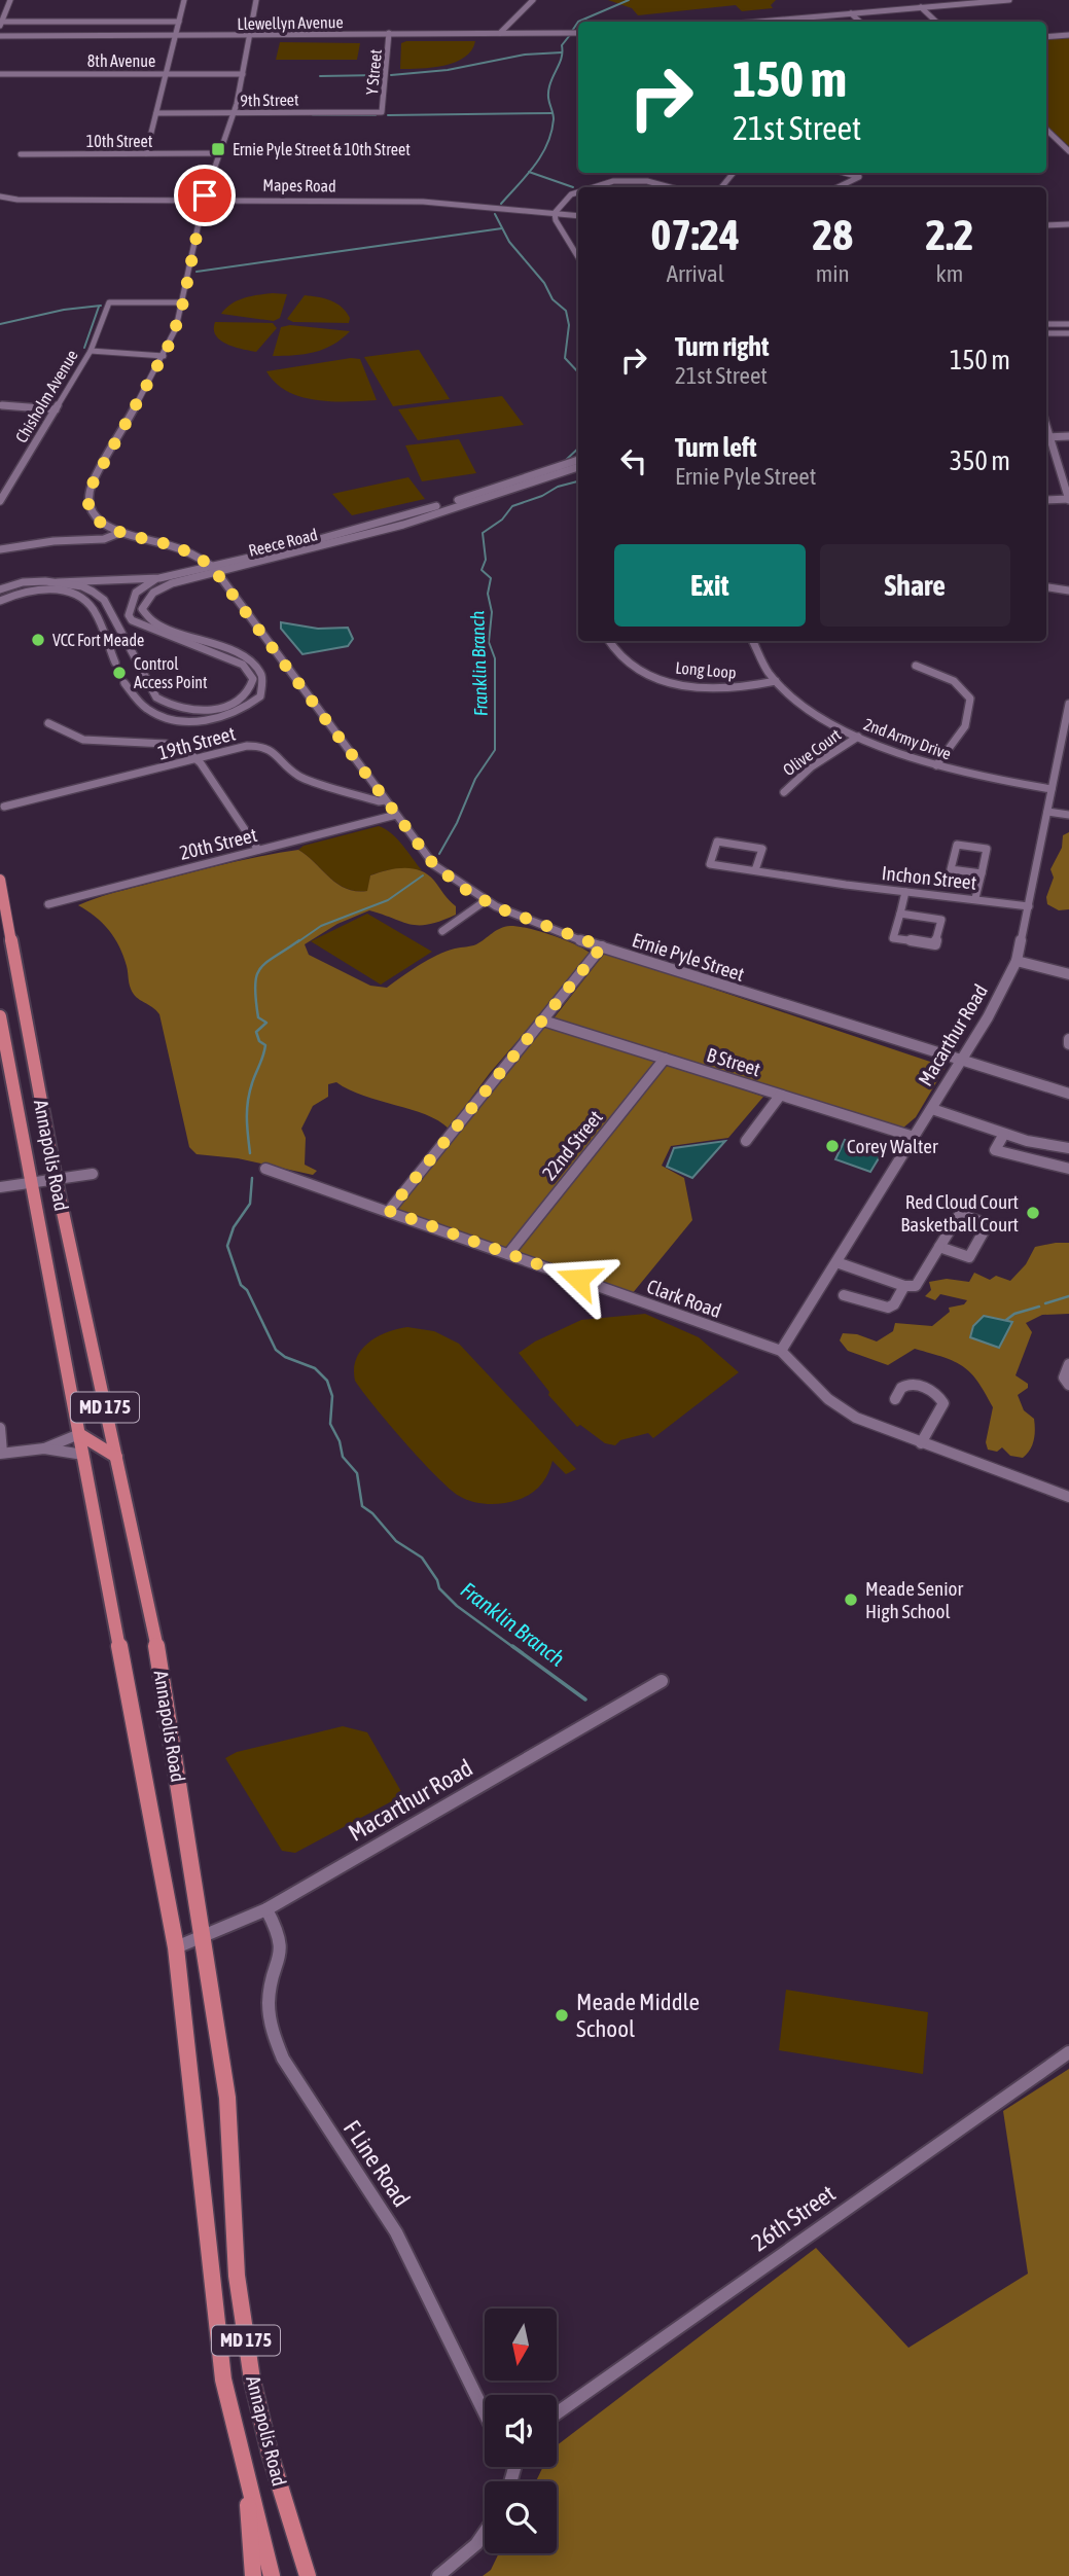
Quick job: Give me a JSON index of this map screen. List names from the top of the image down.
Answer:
{
  "streets": {
    "main road": ["Annapolis Road", "MD 175"],
    "street": [
      "Llewellyn Avenue",
      "8th Avenue",
      "Y Street",
      "9th Street",
      "10th Street",
      "Mapes Road",
      "Chisholm Avenue",
      "Reece Road",
      "Long Loop",
      "2nd Army Drive",
      "19th Street",
      "Olive Court",
      "20th Street",
      "Inchon Street",
      "Ernie Pyle Street",
      "Macarthur Road",
      "B Street",
      "22nd Street",
      "Clark Road",
      "F Line Road",
      "26th Street"
    ]
  },
  "crossings": [
    ["Llewellyn Avenue", "Y Street"],
    ["Y Street", "9th Street"],
    ["Reece Road", "Ernie Pyle Street"],
    ["Long Loop", "2nd Army Drive"],
    ["2nd Army Drive", "Olive Court"],
    ["2nd Army Drive", "Macarthur Road"],
    ["19th Street", "Ernie Pyle Street"],
    ["20th Street", "Ernie Pyle Street"],
    ["Inchon Street", "Macarthur Road"],
    ["Ernie Pyle Street", "Macarthur Road"],
    ["Macarthur Road", "B Street"],
    ["Macarthur Road", "Annapolis Road"],
    ["Macarthur Road", "Clark Road"],
    ["Macarthur Road", "F Line Road"],
    ["B Street", "22nd Street"],
    ["22nd Street", "Clark Road"]
  ],
  "water": ["Franklin Branch"],
  "places": {
    "transit": ["Ernie Pyle Street & 10th Street"],
    "other": [
      "VCC Fort Meade",
      "Control Access Point",
      "Corey Walter",
      "Red Cloud Court Basketball Court",
      "Meade Senior High School",
      "Meade Middle School"
    ]
  },
  "north": "bottom",
  "page": {
    "turn": ["150 m", "21st Street"],
    "eta": [
      "07:24",
      "Arrival",
      "28",
      "min",
      "2.2",
      "km"
    ],
    "list": [
      {
        "name": "Turn right",
        "note": "21st Street",
        "value": "150 m"
      },
      {
        "name": "Turn left",
        "note": "Ernie Pyle Street",
        "value": "350 m"
      }
    ],
    "buttons": ["Exit", "Share"]
  }
}
